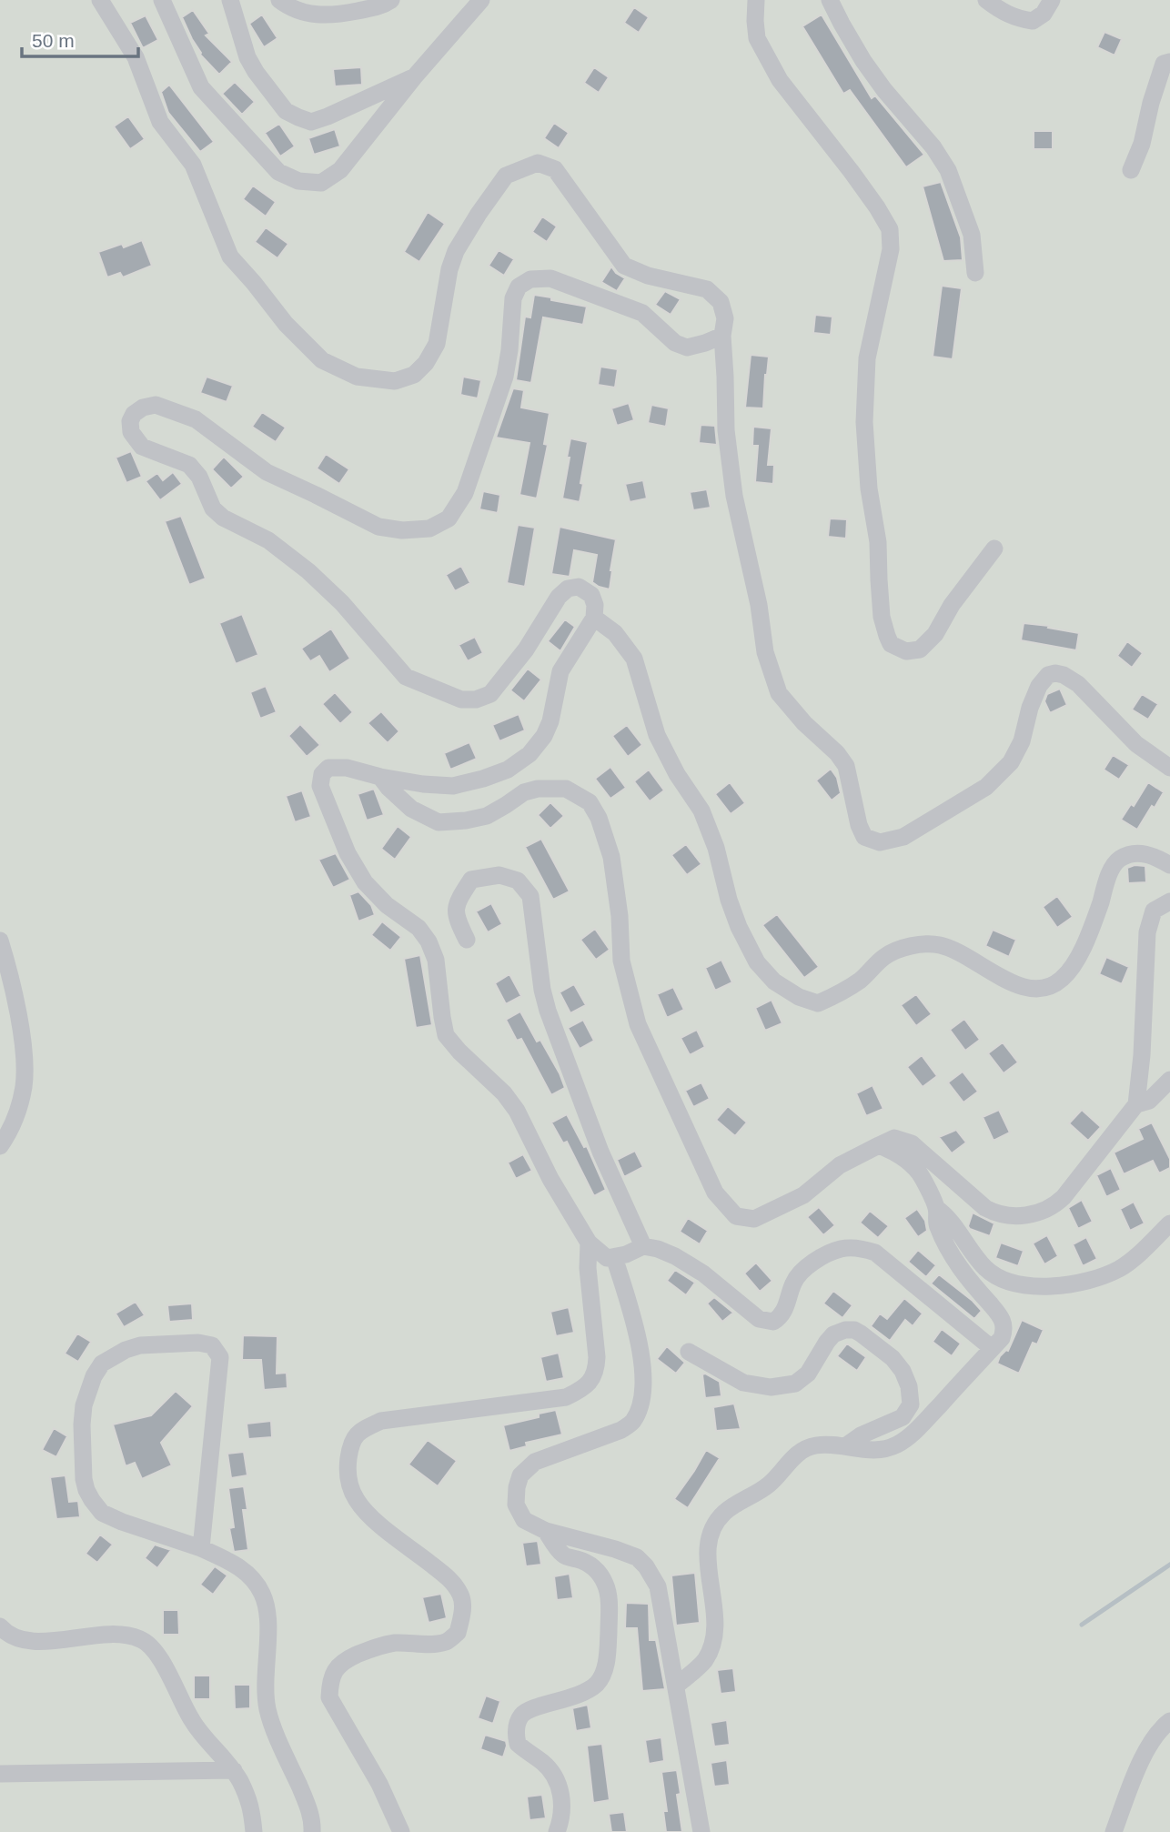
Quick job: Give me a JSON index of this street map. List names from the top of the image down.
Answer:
{
  "scale_bar": "50 m"
}
